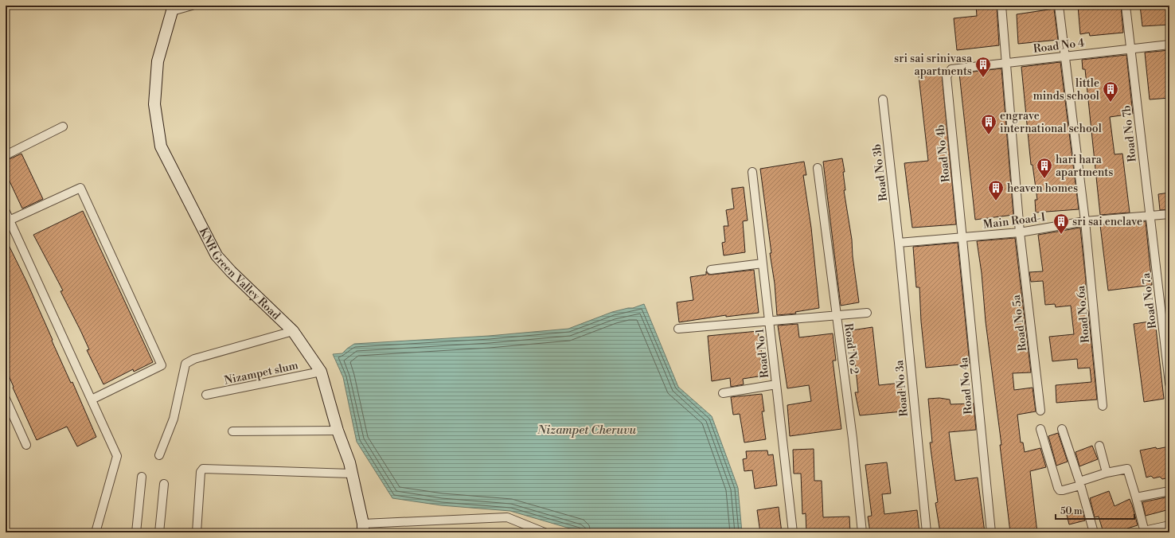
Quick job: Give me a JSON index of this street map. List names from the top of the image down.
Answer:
{
  "streets": {
    "street": [
      "Road No 4",
      "Road No 7b",
      "Road No 4b",
      "Road No 3b",
      "Main Road-I",
      "KNR Green Valley Road",
      "Road No 7a",
      "Road No 6a",
      "Road No 5a",
      "Road No 2",
      "Road No 1",
      "Nizampet slum",
      "Road No 4a",
      "Road No 3a"
    ]
  },
  "crossings": [
    ["Road No 4", "Road No 7b"],
    ["Road No 4", "Road No 4b"],
    ["Road No 4", "Road No 6a"],
    ["Road No 4", "Road No 5a"],
    ["Road No 7b", "Main Road-I"],
    ["Road No 7b", "Road No 7a"],
    ["Road No 4b", "Main Road-I"],
    ["Road No 4b", "Road No 4a"],
    ["Road No 3b", "Main Road-I"],
    ["Road No 3b", "Road No 3a"],
    ["Main Road-I", "Road No 7a"],
    ["Main Road-I", "Road No 6a"],
    ["Main Road-I", "Road No 5a"],
    ["Main Road-I", "Road No 4a"],
    ["Main Road-I", "Road No 3a"],
    ["KNR Green Valley Road", "Nizampet slum"]
  ],
  "water": ["Nizampet Cheruvu"],
  "places": {
    "building": [
      "sri sai srinivasa apartments",
      "little minds school",
      "engrave international school",
      "hari hara apartments",
      "heaven homes",
      "sri sai enclave"
    ]
  },
  "scale_bar": "50 m"
}
